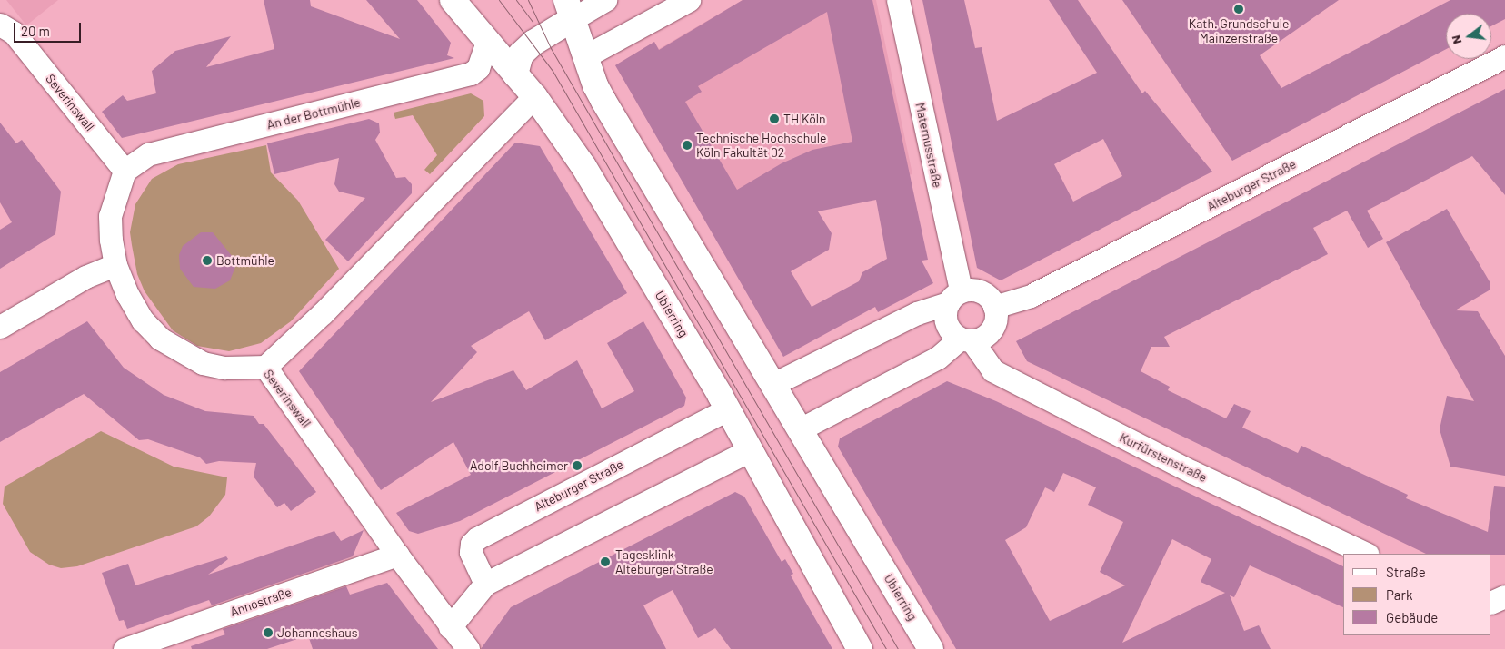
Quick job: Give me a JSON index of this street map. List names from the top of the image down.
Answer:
{
  "streets": {
    "main road": ["Ubierring"],
    "street": [
      "Severinswall",
      "An der Bottmühle",
      "Maternusstraße",
      "Alteburger Straße",
      "Kurfürstenstraße",
      "Annostraße"
    ]
  },
  "crossings": [
    ["Severinswall", "An der Bottmühle"],
    ["Severinswall", "Annostraße"],
    ["An der Bottmühle", "Ubierring"],
    ["Maternusstraße", "Alteburger Straße"],
    ["Maternusstraße", "Kurfürstenstraße"],
    ["Alteburger Straße", "Ubierring"],
    ["Alteburger Straße", "Kurfürstenstraße"]
  ],
  "places": [
    "Kath. Grundschule Mainzerstraße",
    "TH Köln",
    "Technische Hochschule Köln Fakultät 02",
    "Bottmühle",
    "Adolf Buchheimer",
    "Tagesklink Alteburger Straße",
    "Johanneshaus"
  ],
  "legend": ["Straße", "Park", "Gebäude"],
  "scale_bar": "20 m",
  "north": "left"
}
